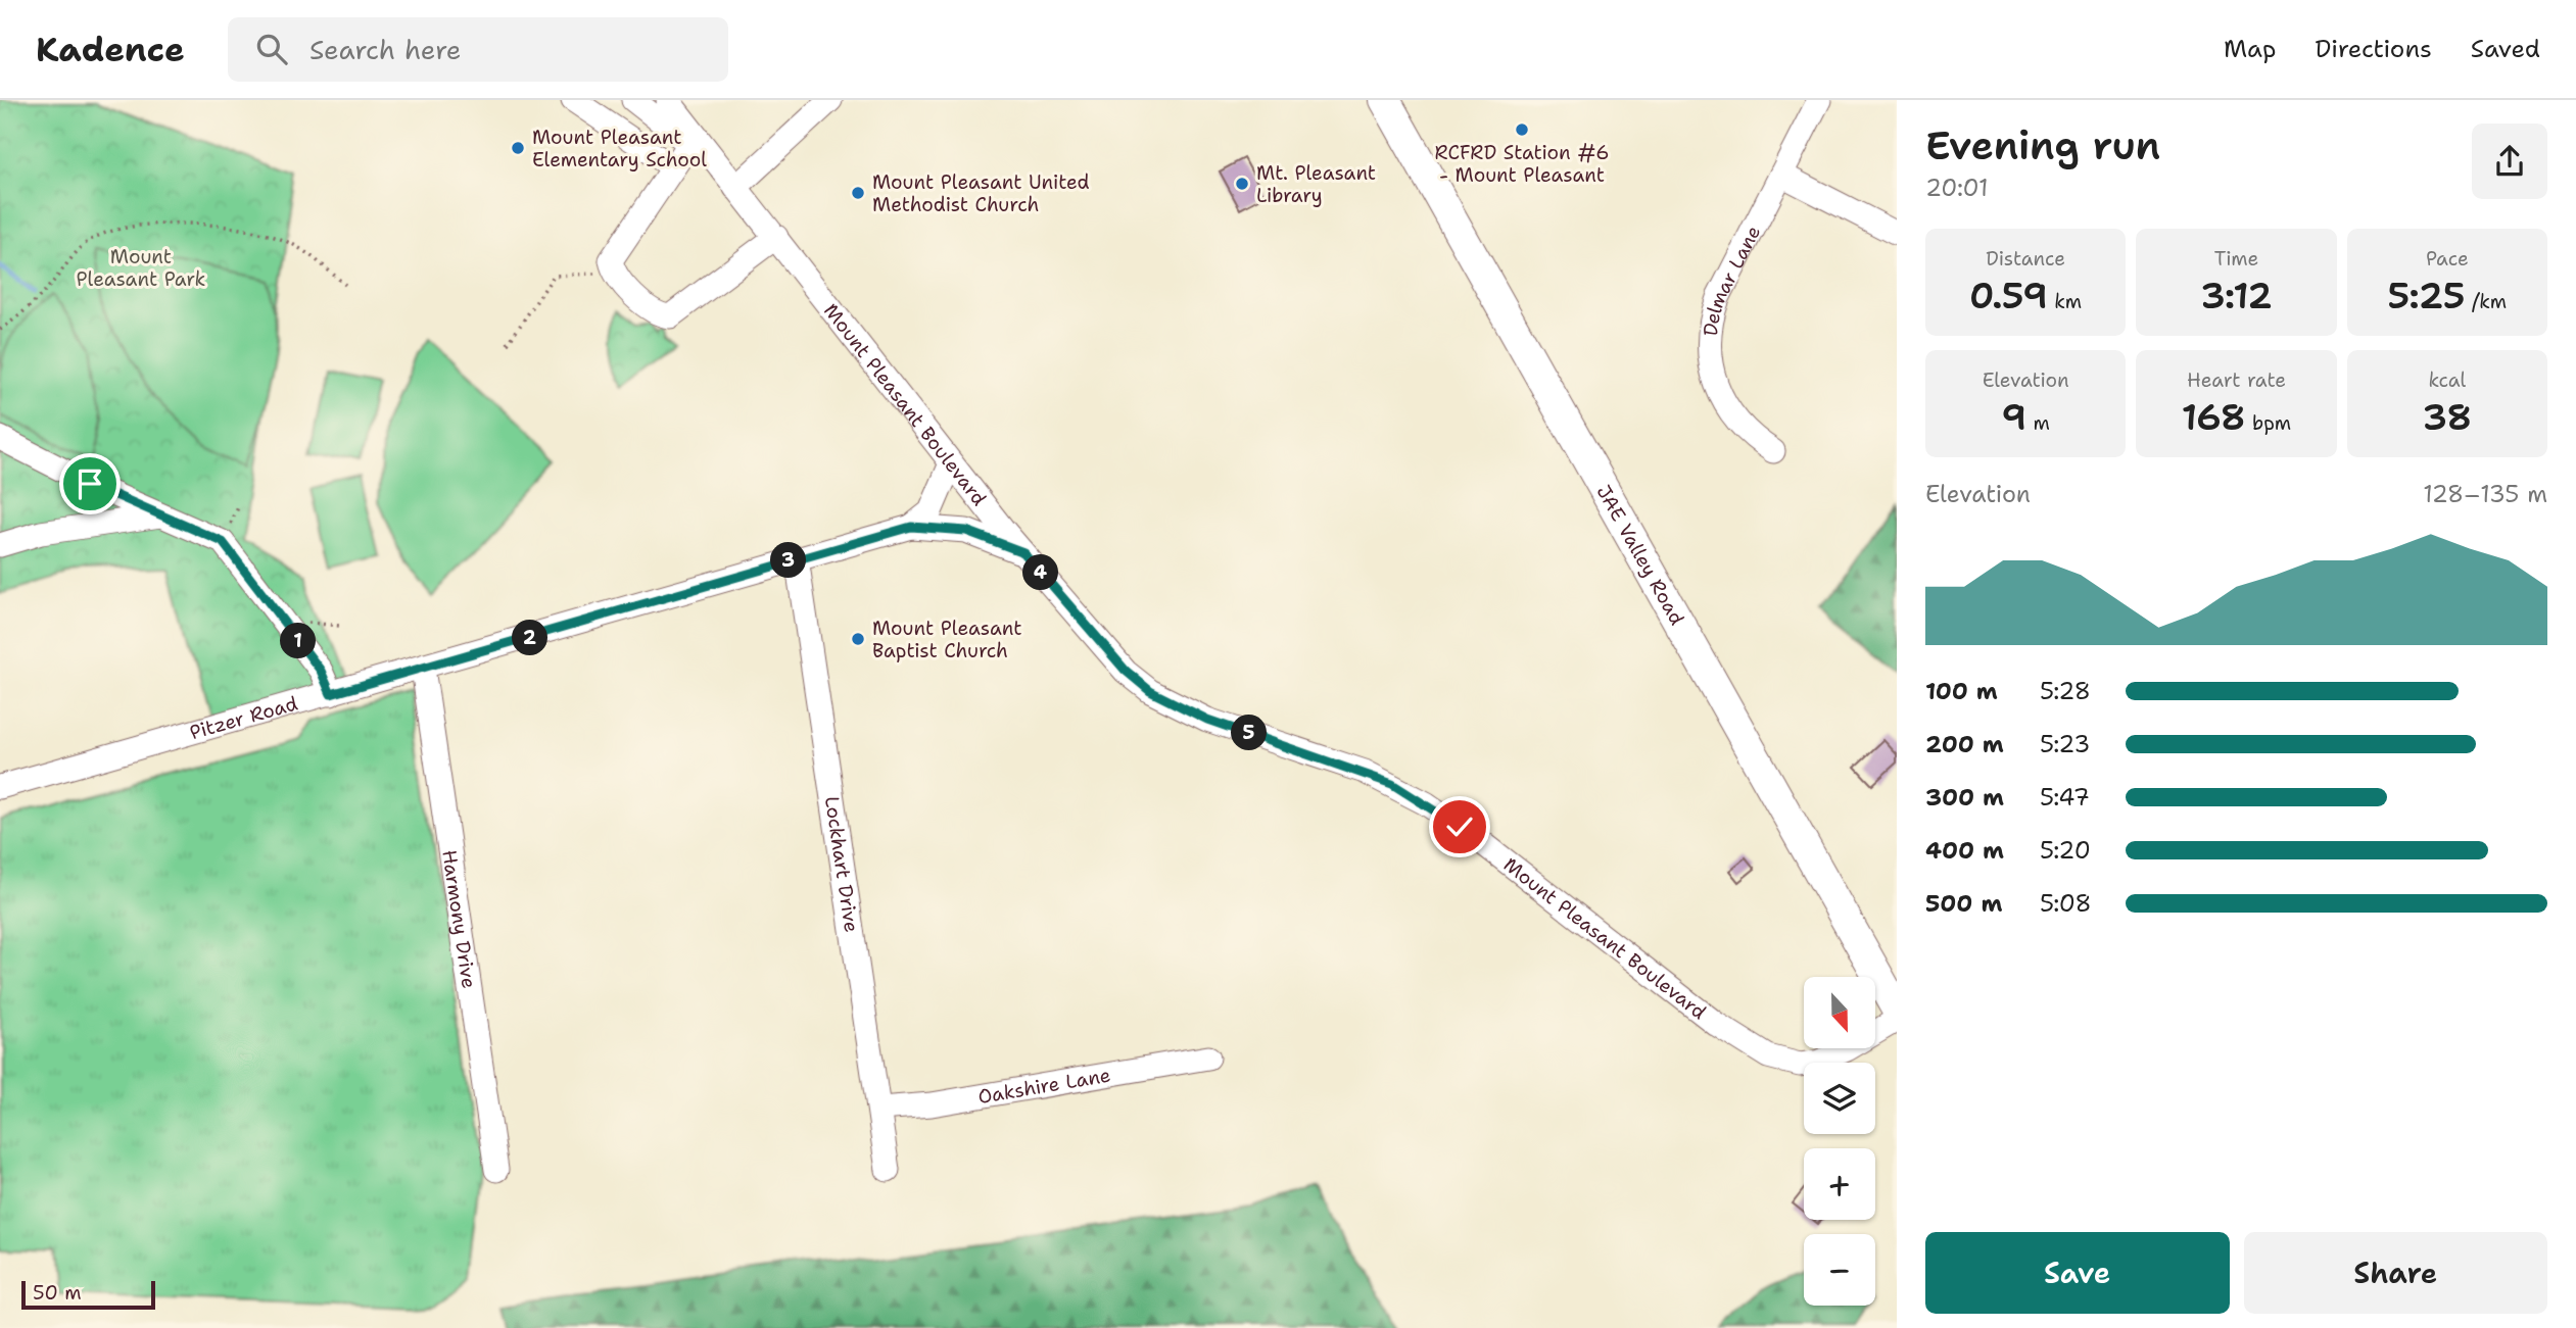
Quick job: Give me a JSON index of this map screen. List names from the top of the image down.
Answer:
{
  "streets": {
    "main road": ["JAE Valley Road"],
    "street": [
      "Delmar Lane",
      "Mount Pleasant Boulevard",
      "Pitzer Road",
      "Lockhart Drive",
      "Harmony Drive",
      "Oakshire Lane"
    ]
  },
  "crossings": [
    ["Mount Pleasant Boulevard", "Pitzer Road"],
    ["Pitzer Road", "Lockhart Drive"],
    ["Pitzer Road", "Harmony Drive"],
    ["Lockhart Drive", "Oakshire Lane"]
  ],
  "parks": ["Mount Pleasant Park"],
  "places": [
    "RCFRD Station #6 - Mount Pleasant",
    "Mount Pleasant Elementary School",
    "Mt. Pleasant Library",
    "Mount Pleasant United Methodist Church",
    "Mount Pleasant Baptist Church"
  ],
  "scale_bar": "50 m",
  "north": "bottom",
  "page": {
    "header": "Kadence",
    "search": "Search here",
    "nav": ["Map", "Directions", "Saved"],
    "heading": ["Evening run", "20:01"],
    "stats": [
      ["Distance", "0.59 km"],
      ["Time", "3:12"],
      ["Pace", "5:25 /km"],
      ["Elevation", "9 m"],
      ["Heart rate", "168 bpm"],
      ["kcal", "38"]
    ],
    "chart": ["Elevation", "128–135 m"],
    "pins": [
      "3",
      "4",
      "2",
      "1",
      "5"
    ],
    "list": [
      {
        "name": "100 m",
        "note": "5:28"
      },
      {
        "name": "200 m",
        "note": "5:23"
      },
      {
        "name": "300 m",
        "note": "5:47"
      },
      {
        "name": "400 m",
        "note": "5:20"
      },
      {
        "name": "500 m",
        "note": "5:08"
      }
    ],
    "map_buttons": ["+", "−"],
    "buttons": ["Save", "Share"],
    "scale": "50 m"
  }
}
